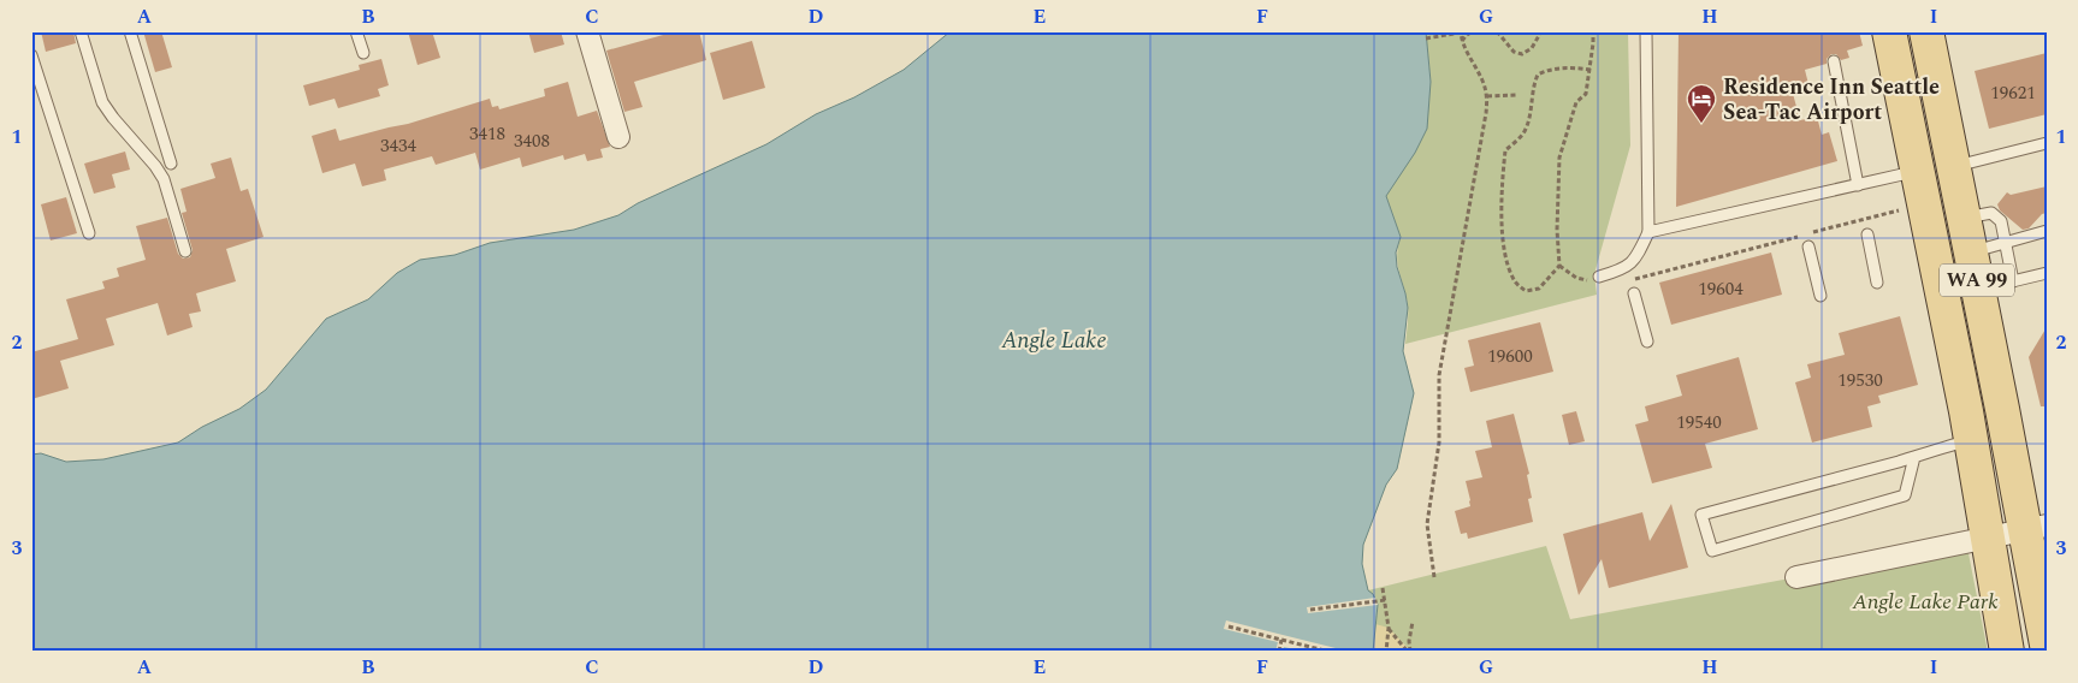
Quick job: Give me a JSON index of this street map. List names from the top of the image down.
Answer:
{
  "streets": {
    "main road": ["WA 99"]
  },
  "water": ["Angle Lake"],
  "parks": ["Angle Lake Park"],
  "places": {
    "hotel": ["Residence Inn Seattle Sea-Tac Airport"]
  },
  "house_numbers": [
    "19621",
    "3418",
    "3408",
    "3434",
    "19604",
    "19600",
    "19530",
    "19540"
  ],
  "grid": {
    "columns": [
      "A",
      "B",
      "C",
      "D",
      "E",
      "F",
      "G",
      "H",
      "I"
    ],
    "rows": ["1", "2", "3"]
  }
}
